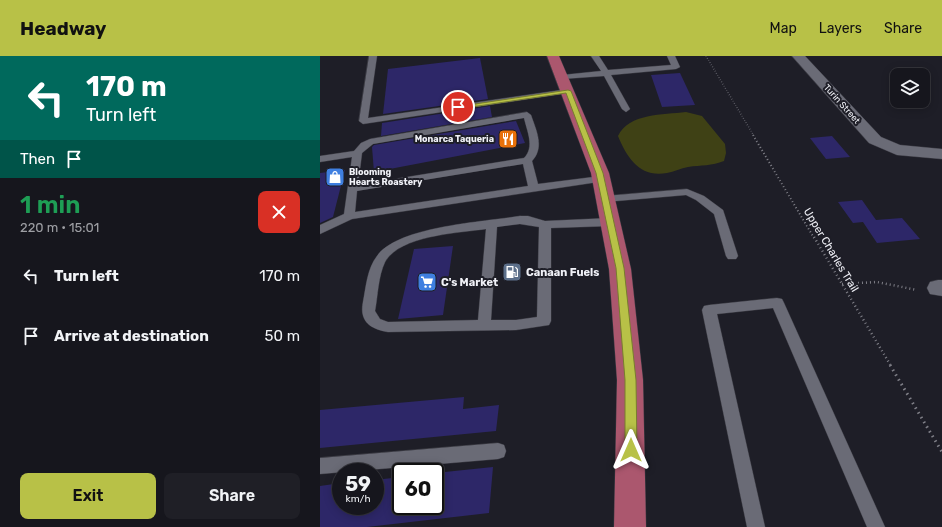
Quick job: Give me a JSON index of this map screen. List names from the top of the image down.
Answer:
{
  "streets": {
    "street": ["Turin Street"],
    "path": ["Upper Charles Trail"]
  },
  "places": {
    "restaurant": ["Monarca Taqueria"],
    "shop": ["Blooming Hearts Roastery"],
    "fuel station": ["Canaan Fuels"],
    "supermarket": ["C's Market"]
  },
  "page": {
    "header": "Headway",
    "nav": ["Map", "Layers", "Share"],
    "turn": ["170 m", "Turn left"],
    "then": "Then",
    "heading": ["1 min", "220 m · 15:01"],
    "list": [
      {
        "name": "Turn left",
        "value": "170 m"
      },
      {
        "name": "Arrive at destination",
        "value": "50 m"
      }
    ],
    "speed": "59 km/h",
    "limit": "60",
    "buttons": ["Exit", "Share"]
  }
}
